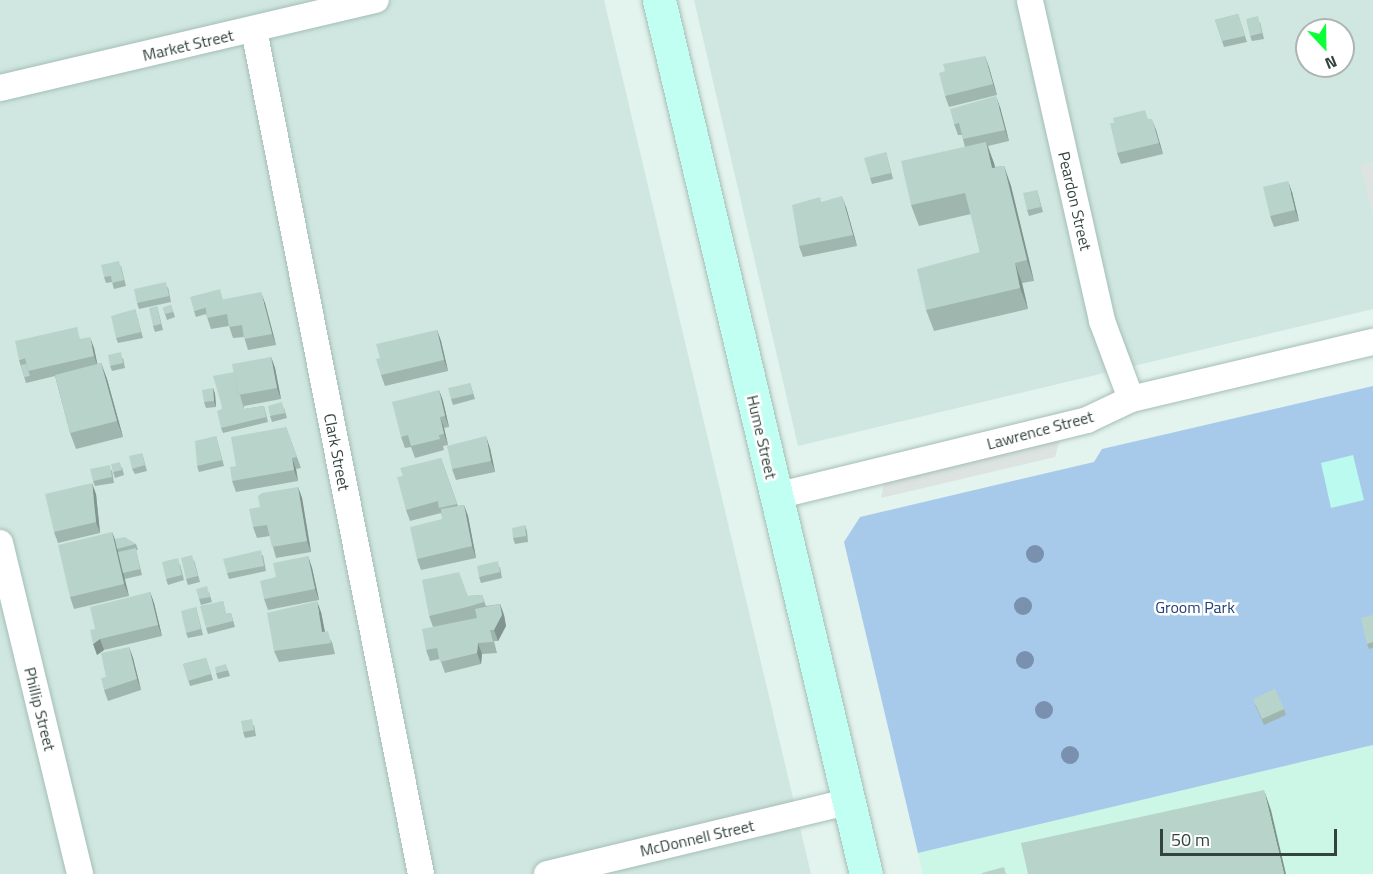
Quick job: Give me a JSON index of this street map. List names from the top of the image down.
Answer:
{
  "streets": {
    "street": [
      "Market Street",
      "Peardon Street",
      "Lawrence Street",
      "Hume Street",
      "Clark Street",
      "Phillip Street",
      "McDonnell Street"
    ]
  },
  "crossings": [
    ["Market Street", "Clark Street"],
    ["Peardon Street", "Lawrence Street"],
    ["Lawrence Street", "Hume Street"],
    ["Hume Street", "McDonnell Street"]
  ],
  "parks": ["Groom Park"],
  "scale_bar": "50 m",
  "north": "bottom"
}
